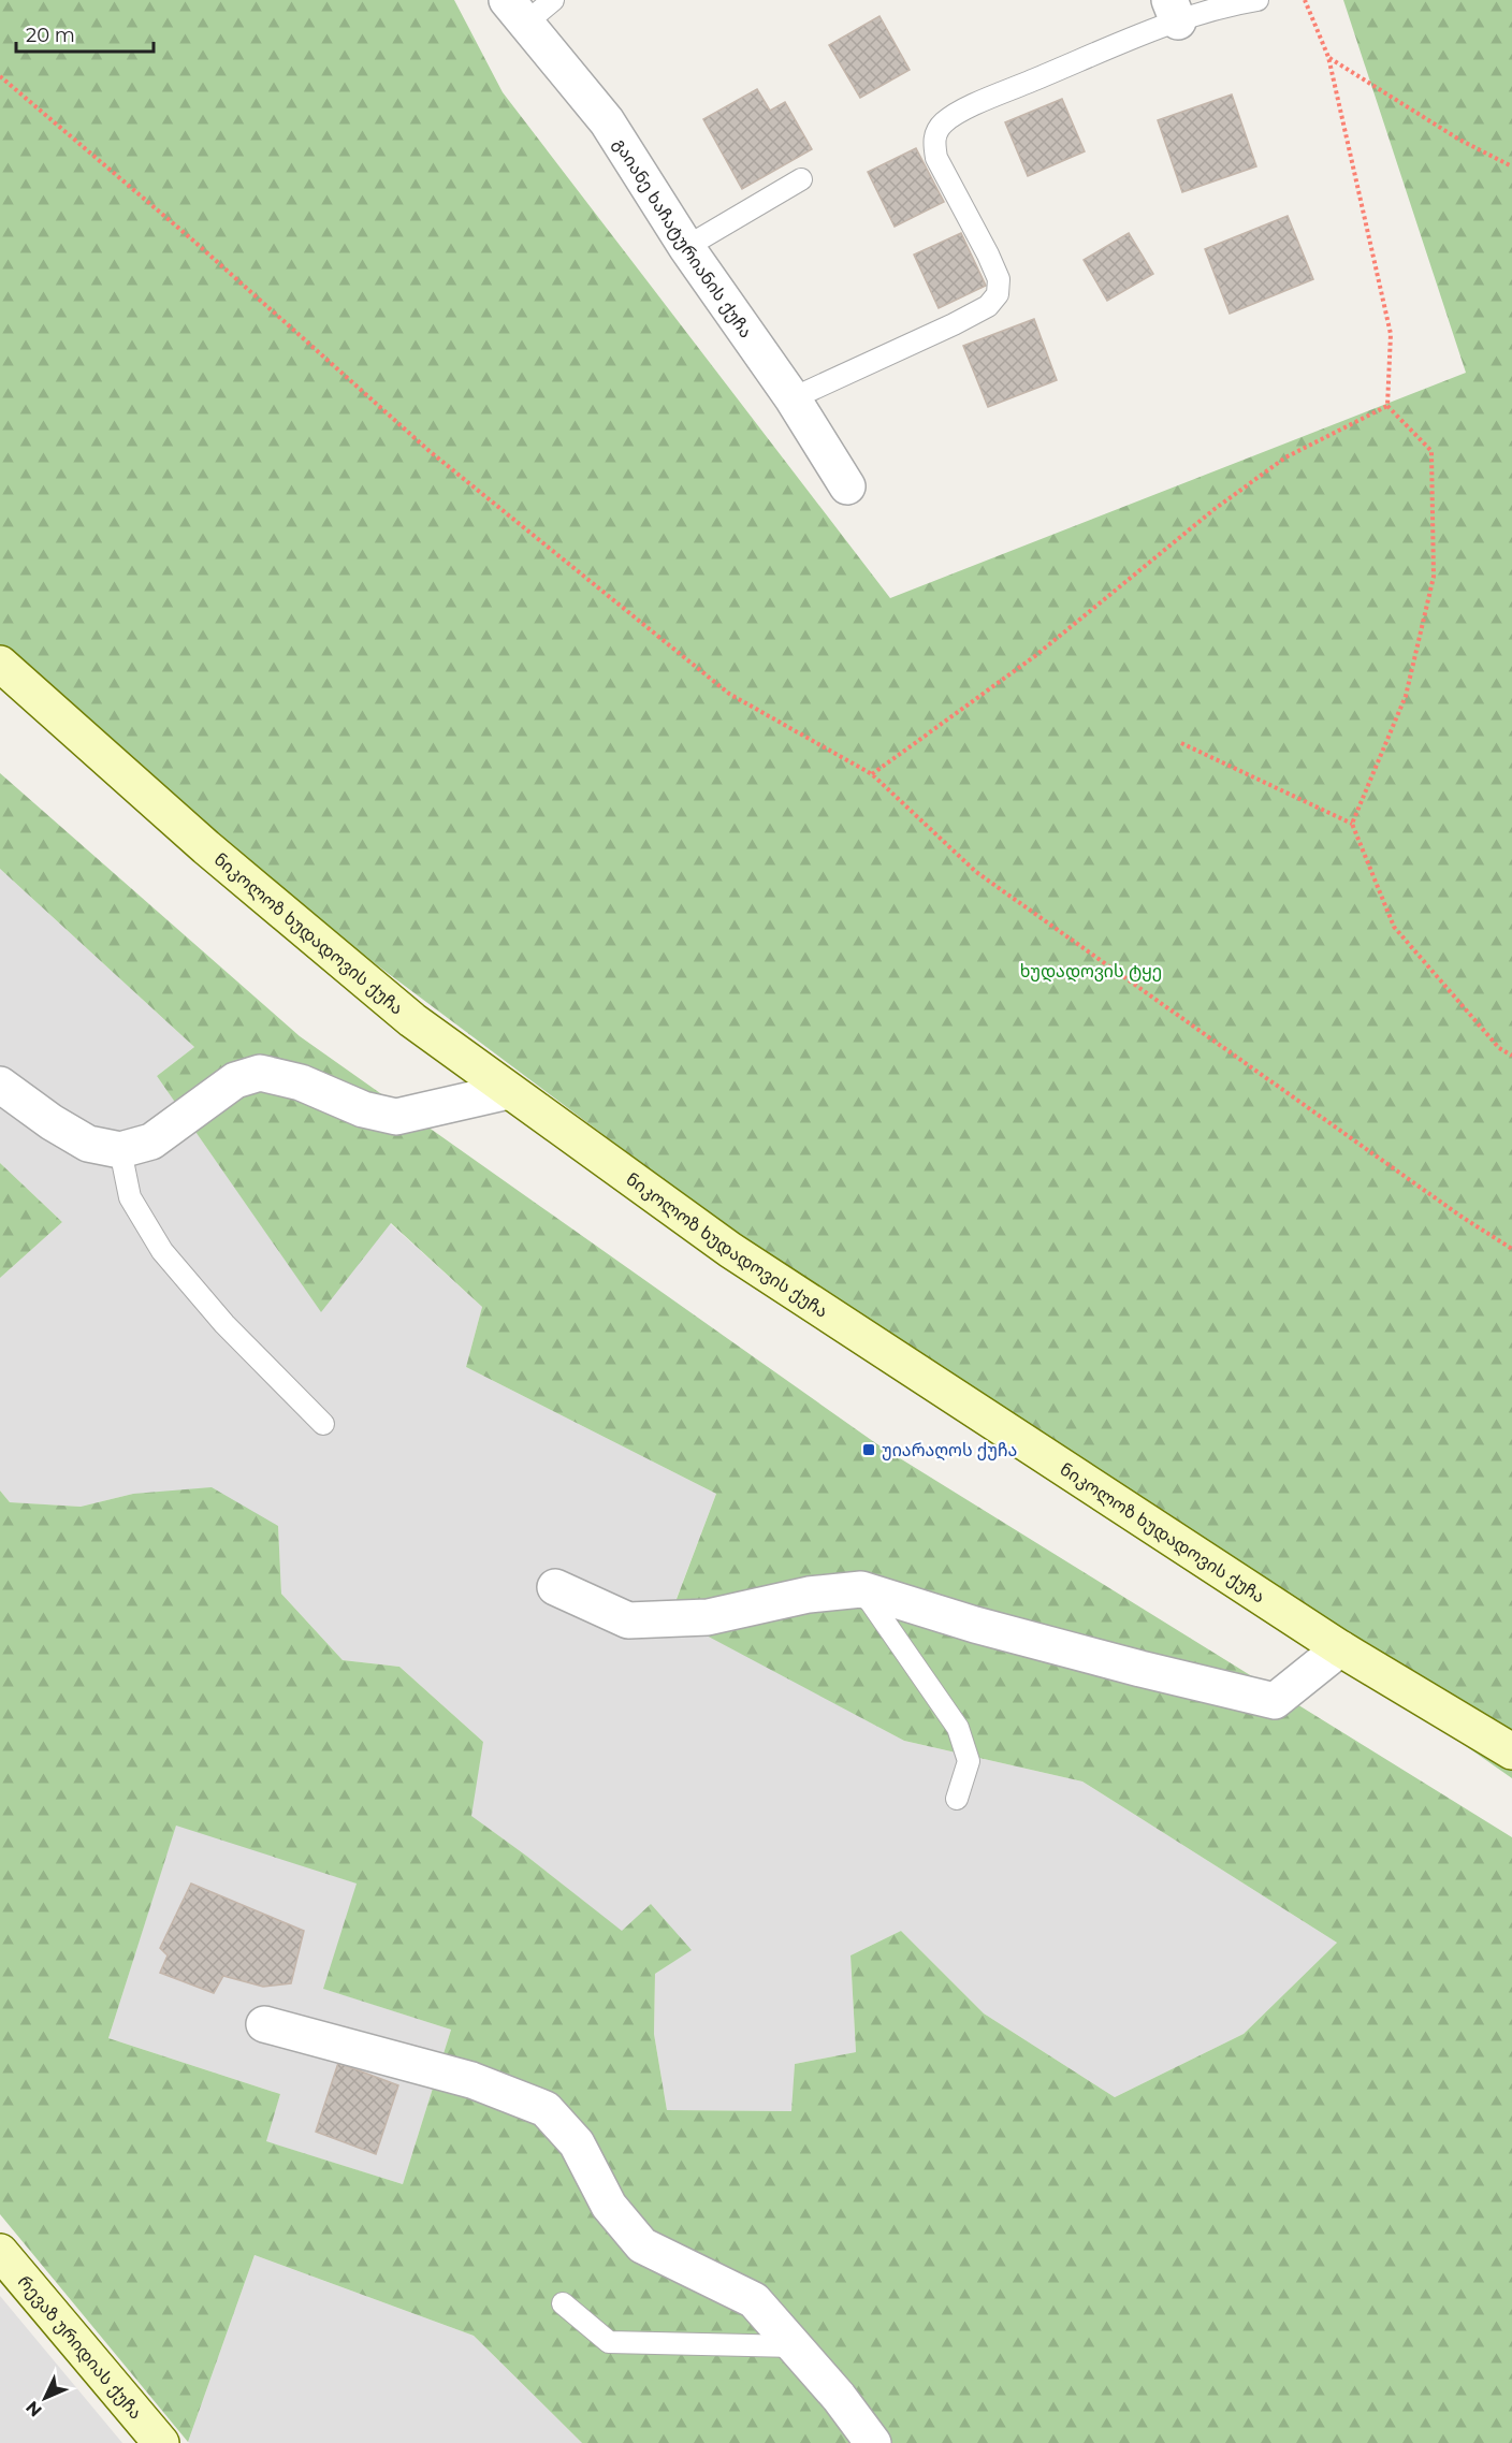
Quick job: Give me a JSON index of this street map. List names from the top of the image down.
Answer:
{
  "streets": {
    "main road": ["ნიკოლოზ ხუდადოვის ქუჩა", "რევაზ ურიდიას ქუჩა"],
    "street": ["გაიანე ხაჩატურიანის ქუჩა"]
  },
  "parks": ["ხუდადოვის ტყე"],
  "places": {
    "transit": ["უიარაღოს ქუჩა"]
  },
  "scale_bar": "20 m",
  "north": "bottom left"
}
